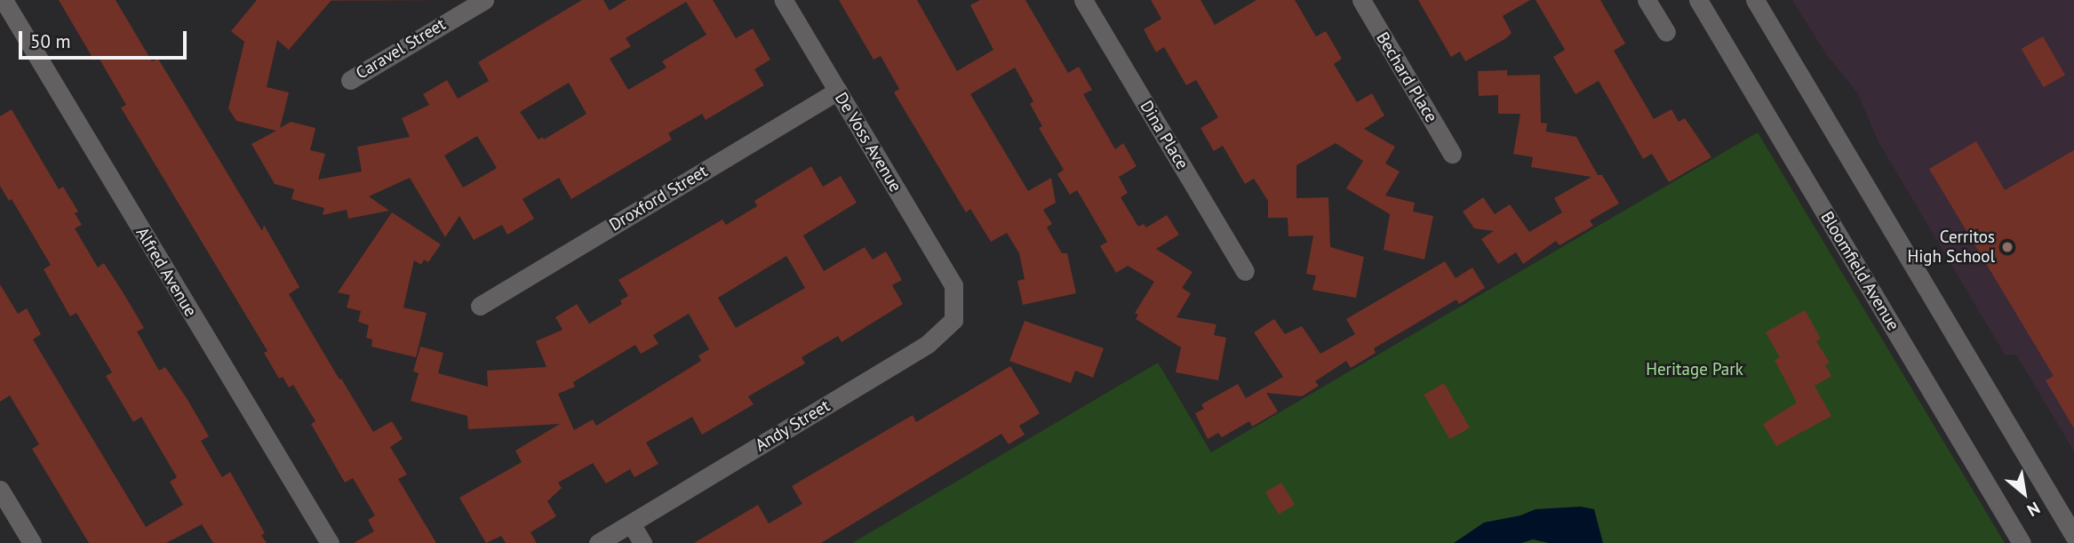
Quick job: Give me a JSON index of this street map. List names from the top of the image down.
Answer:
{
  "streets": {
    "street": [
      "Caravel Street",
      "Bechard Place",
      "Dina Place",
      "De Voss Avenue",
      "Droxford Street",
      "Bloomfield Avenue",
      "Alfred Avenue",
      "Andy Street"
    ]
  },
  "crossings": [
    ["De Voss Avenue", "Droxford Street"],
    ["De Voss Avenue", "Andy Street"]
  ],
  "parks": ["Heritage Park"],
  "places": ["Cerritos High School"],
  "scale_bar": "50 m",
  "north": "bottom right"
}
